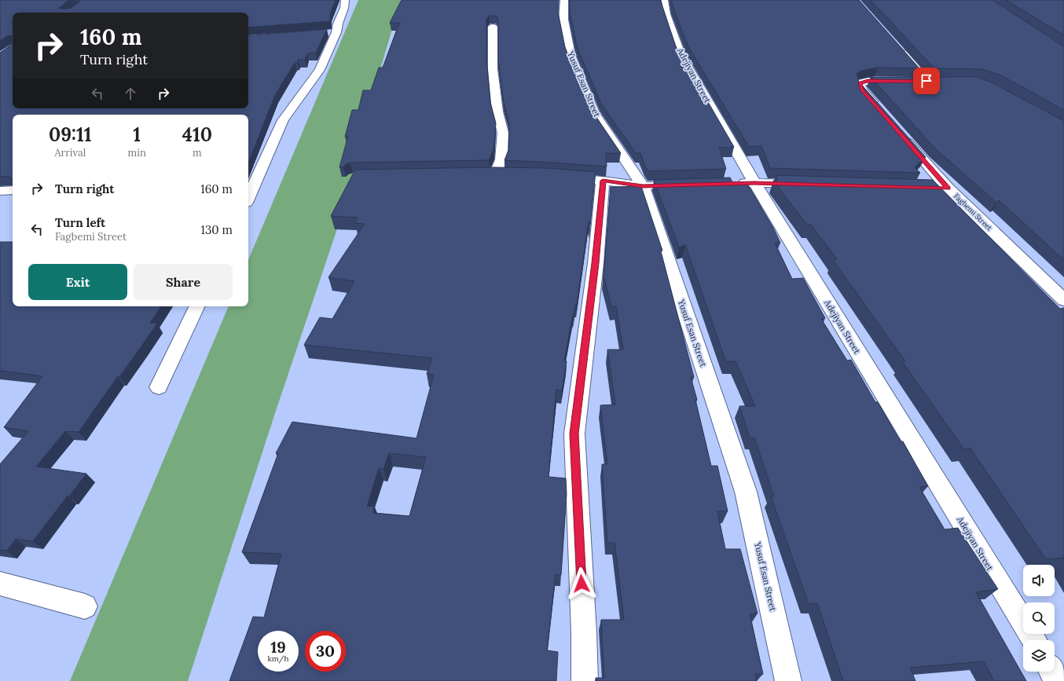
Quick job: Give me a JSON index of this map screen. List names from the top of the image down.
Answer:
{
  "streets": {
    "street": ["Adejiyan Street", "Yusuf Esan Street", "Fagbemi Street"]
  },
  "page": {
    "turn": ["160 m", "Turn right"],
    "eta": [
      "09:11",
      "Arrival",
      "1",
      "min",
      "410",
      "m"
    ],
    "list": [
      {
        "name": "Turn right",
        "value": "160 m"
      },
      {
        "name": "Turn left",
        "note": "Fagbemi Street",
        "value": "130 m"
      }
    ],
    "buttons": ["Exit", "Share"],
    "speed": "19 km/h",
    "limit": "30"
  }
}
